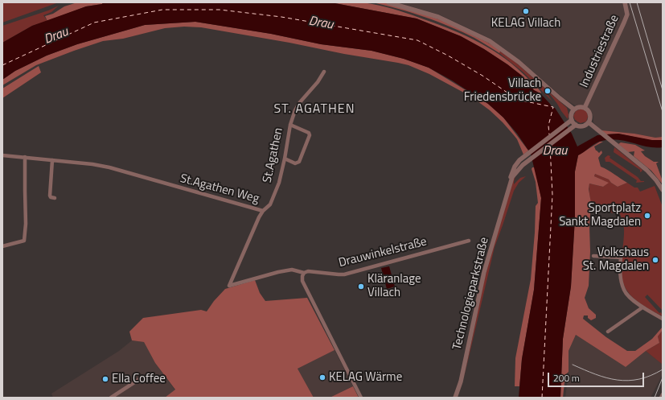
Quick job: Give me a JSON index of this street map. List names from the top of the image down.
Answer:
{
  "streets": {
    "street": [
      "Industriestraße",
      "St.Agathen",
      "St.Agathen Weg",
      "Drauwinkelstraße",
      "Technologieparkstraße"
    ]
  },
  "crossings": [
    ["Industriestraße", "Technologieparkstraße"],
    ["St.Agathen", "St.Agathen Weg"],
    ["St.Agathen Weg", "Drauwinkelstraße"]
  ],
  "districts": ["ST. AGATHEN"],
  "water": ["Drau"],
  "places": [
    "KELAG Villach",
    "Villach Friedensbrücke",
    "Sportplatz Sankt Magdalen",
    "Volkshaus St. Magdalen",
    "Kläranlage Villach",
    "KELAG Wärme",
    "Ella Coffee"
  ],
  "scale_bar": "200 m"
}
